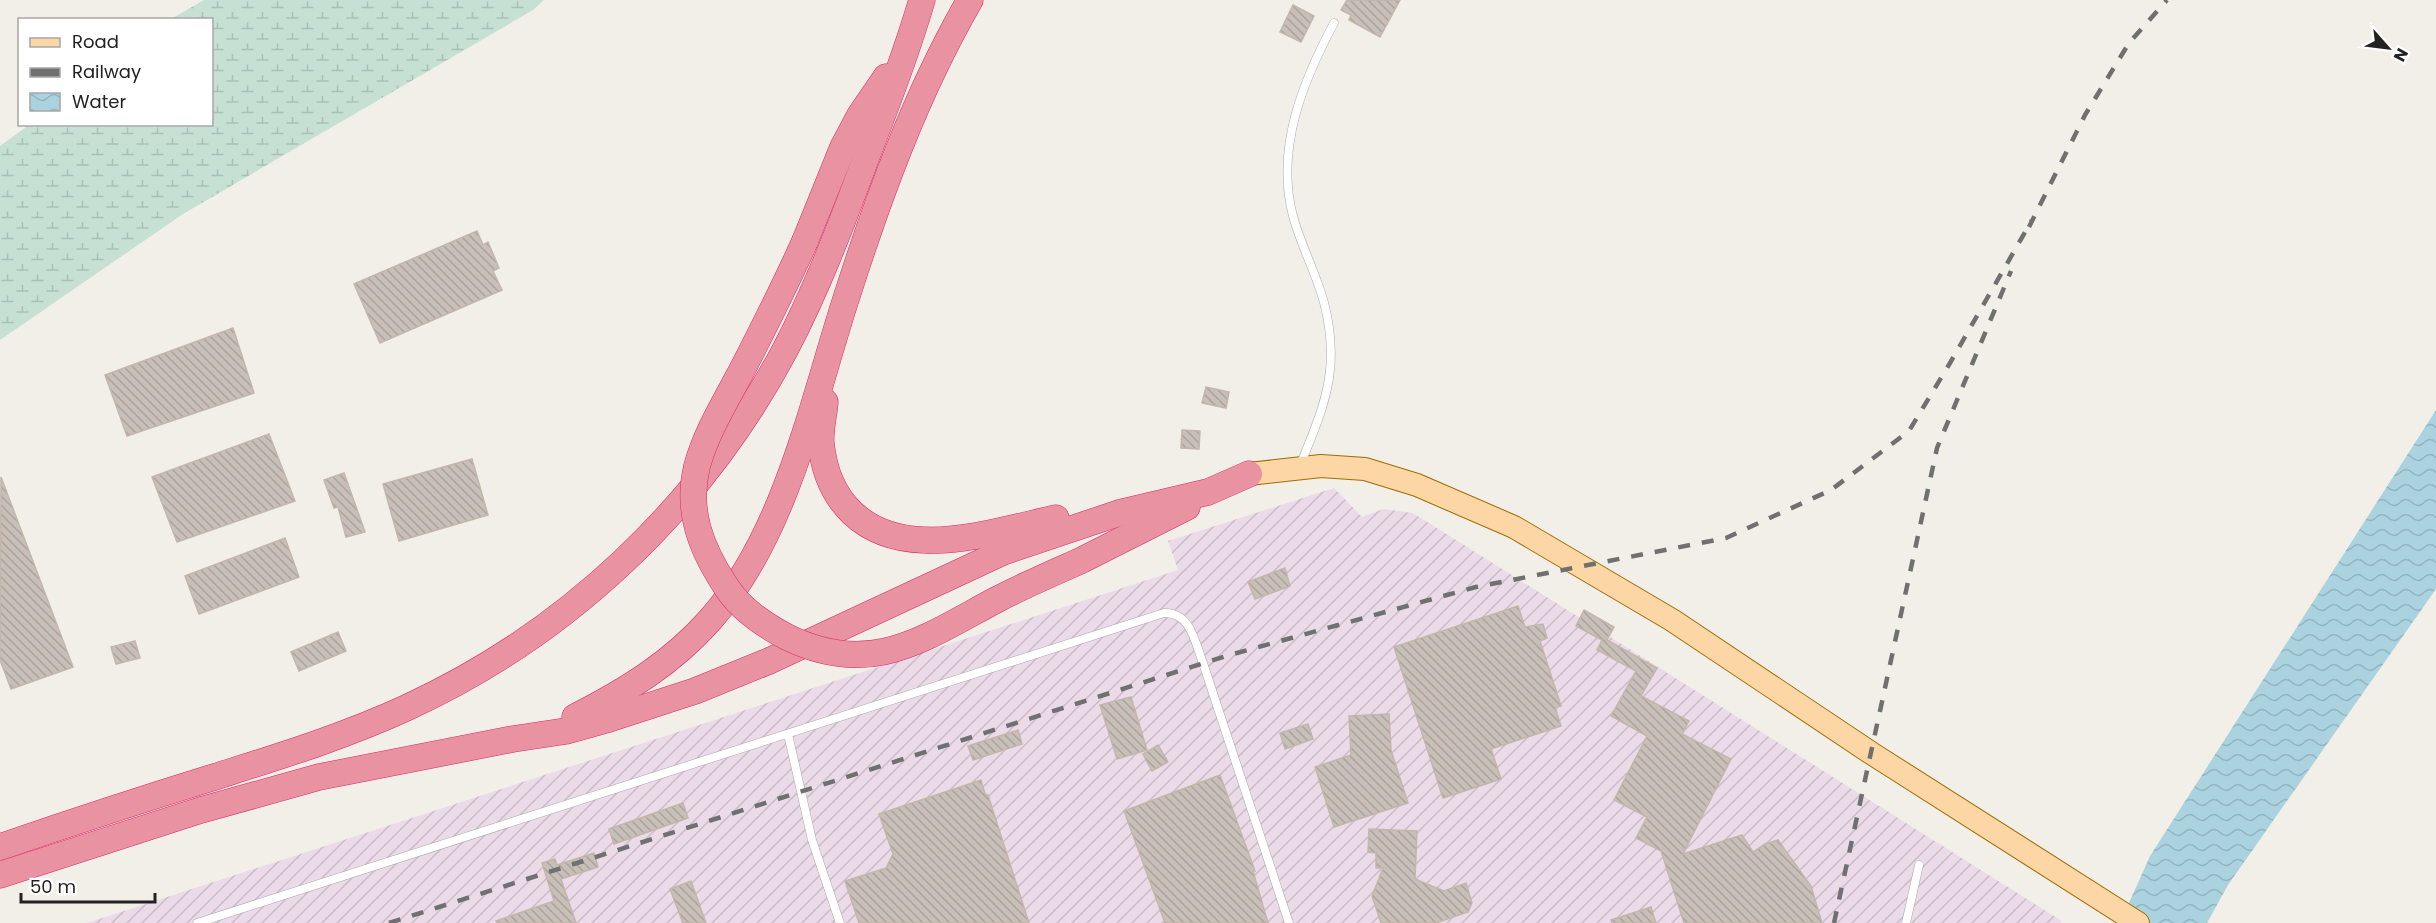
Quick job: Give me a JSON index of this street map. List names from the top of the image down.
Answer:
{
  "legend": ["Road", "Railway", "Water"],
  "scale_bar": "50 m",
  "north": "bottom right"
}
